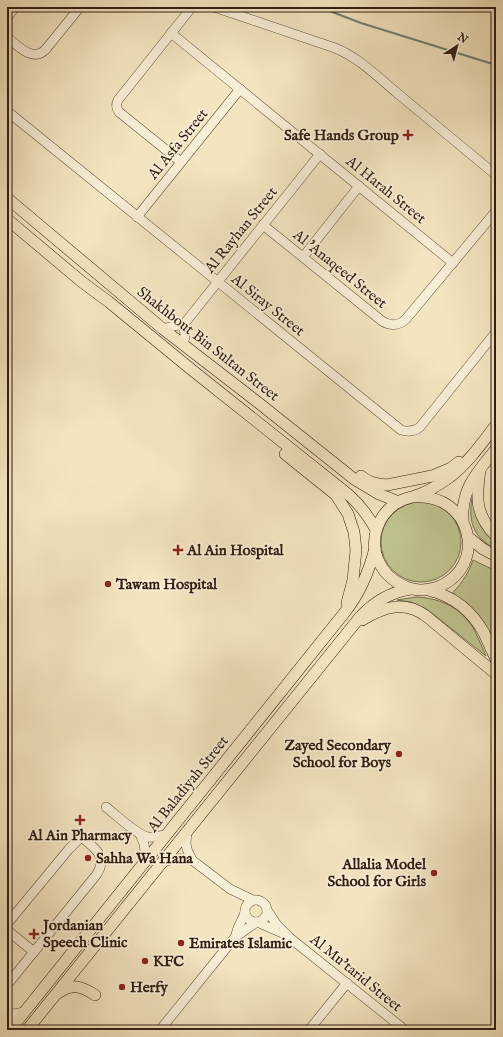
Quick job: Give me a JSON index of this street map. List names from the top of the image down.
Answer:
{
  "streets": {
    "main road": ["Shakhbout Bin Sultan Street", "Al Baladiyah Street"],
    "street": [
      "Al Asfa Street",
      "Al Harah Street",
      "Al Rayhan Street",
      "Al 'Anaqeed Street",
      "Al Siray Street",
      "Al Mu'tarid Street"
    ]
  },
  "crossings": [
    ["Al Asfa Street", "Al Harah Street"],
    ["Al Asfa Street", "Al Siray Street"],
    ["Al Harah Street", "Al Rayhan Street"],
    ["Al Harah Street", "Al 'Anaqeed Street"],
    ["Al Rayhan Street", "Al 'Anaqeed Street"],
    ["Al Rayhan Street", "Al Siray Street"],
    ["Shakhbout Bin Sultan Street", "Al Baladiyah Street"]
  ],
  "places": {
    "health": [
      "Safe Hands Group",
      "Al Ain Hospital",
      "Al Ain Pharmacy",
      "Jordanian Speech Clinic"
    ],
    "other": [
      "Tawam Hospital",
      "Zayed Secondary School for Boys",
      "Sahha Wa Hana",
      "Allalia Model School for Girls",
      "Emirates Islamic",
      "KFC",
      "Herfy"
    ]
  },
  "north": "top right"
}
